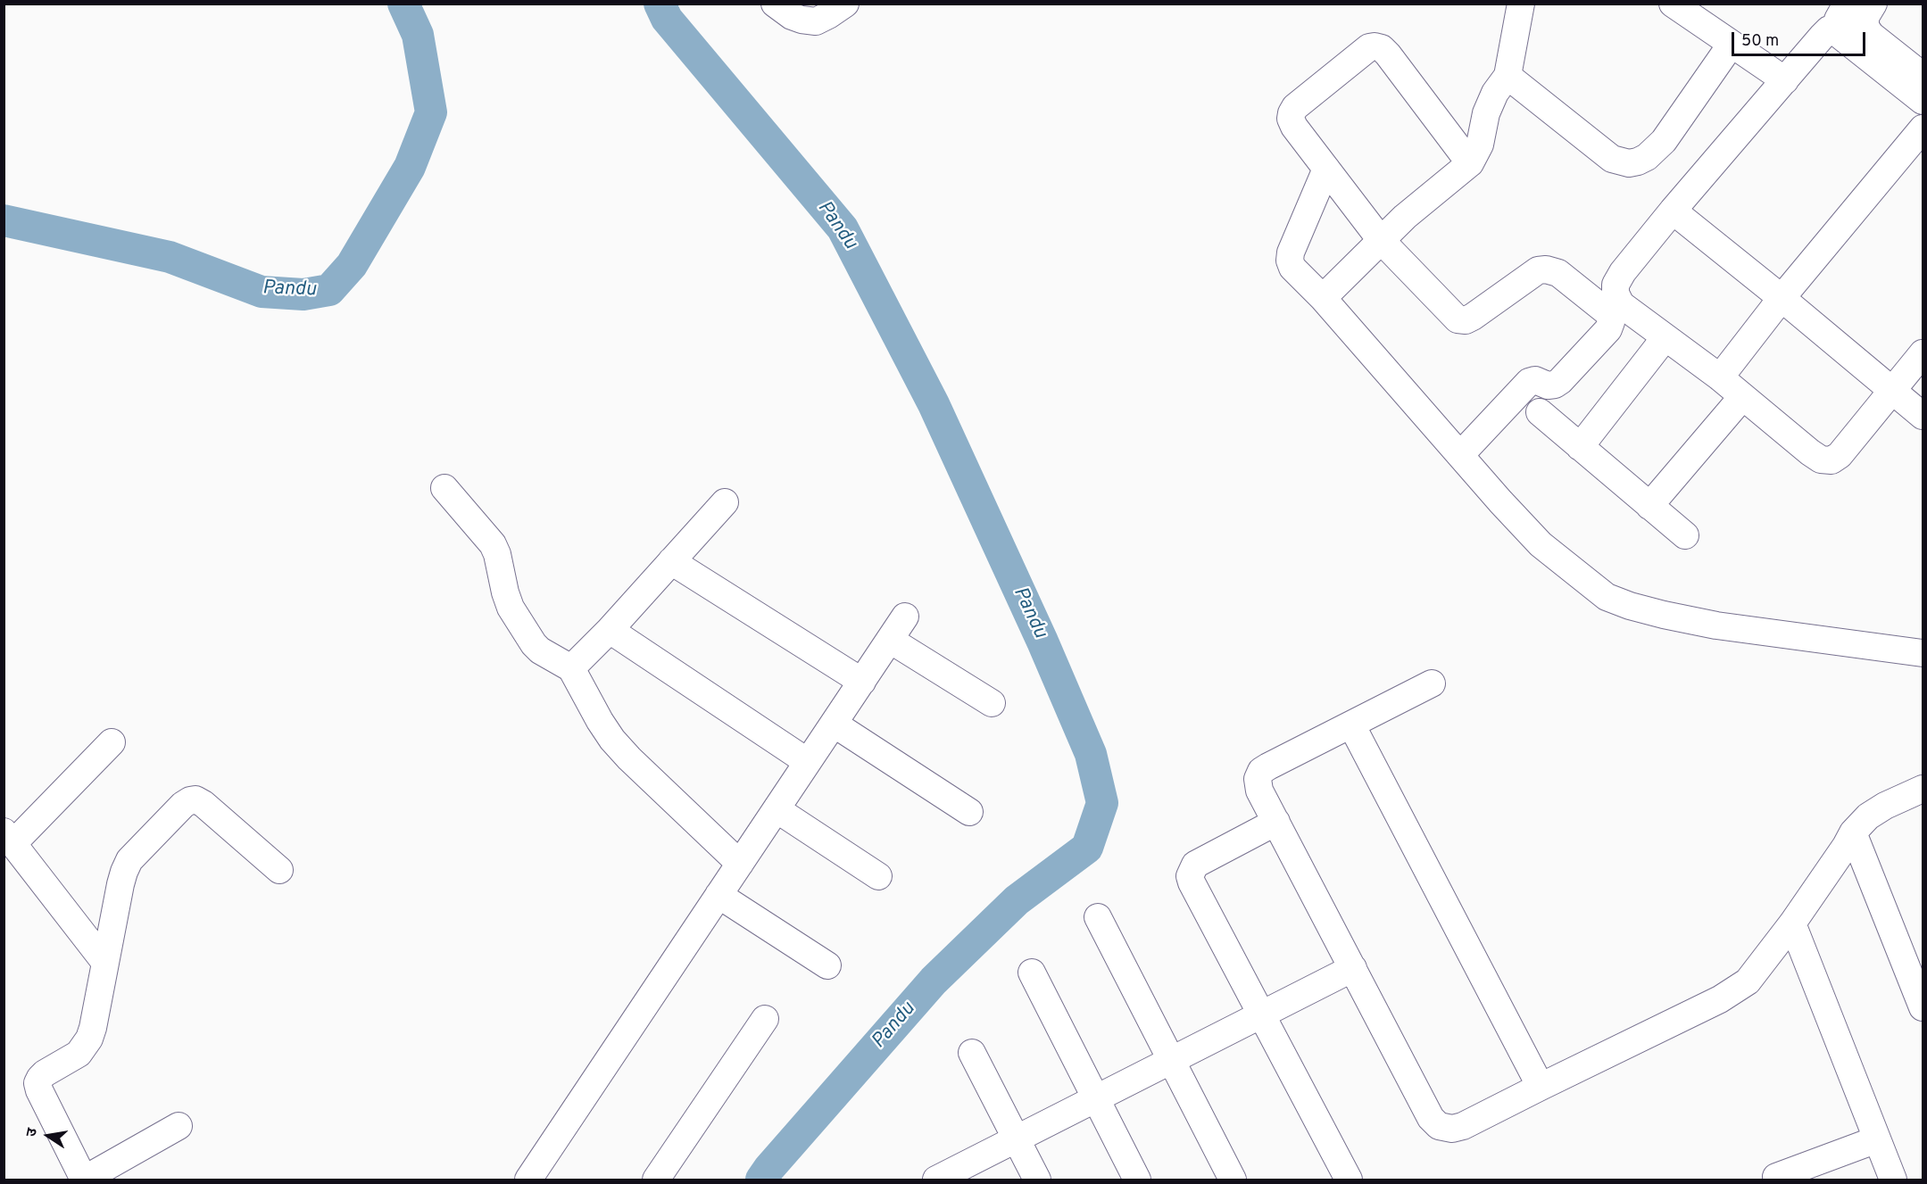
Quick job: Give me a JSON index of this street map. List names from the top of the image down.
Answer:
{
  "water": ["Pandu"],
  "scale_bar": "50 m",
  "north": "left"
}
